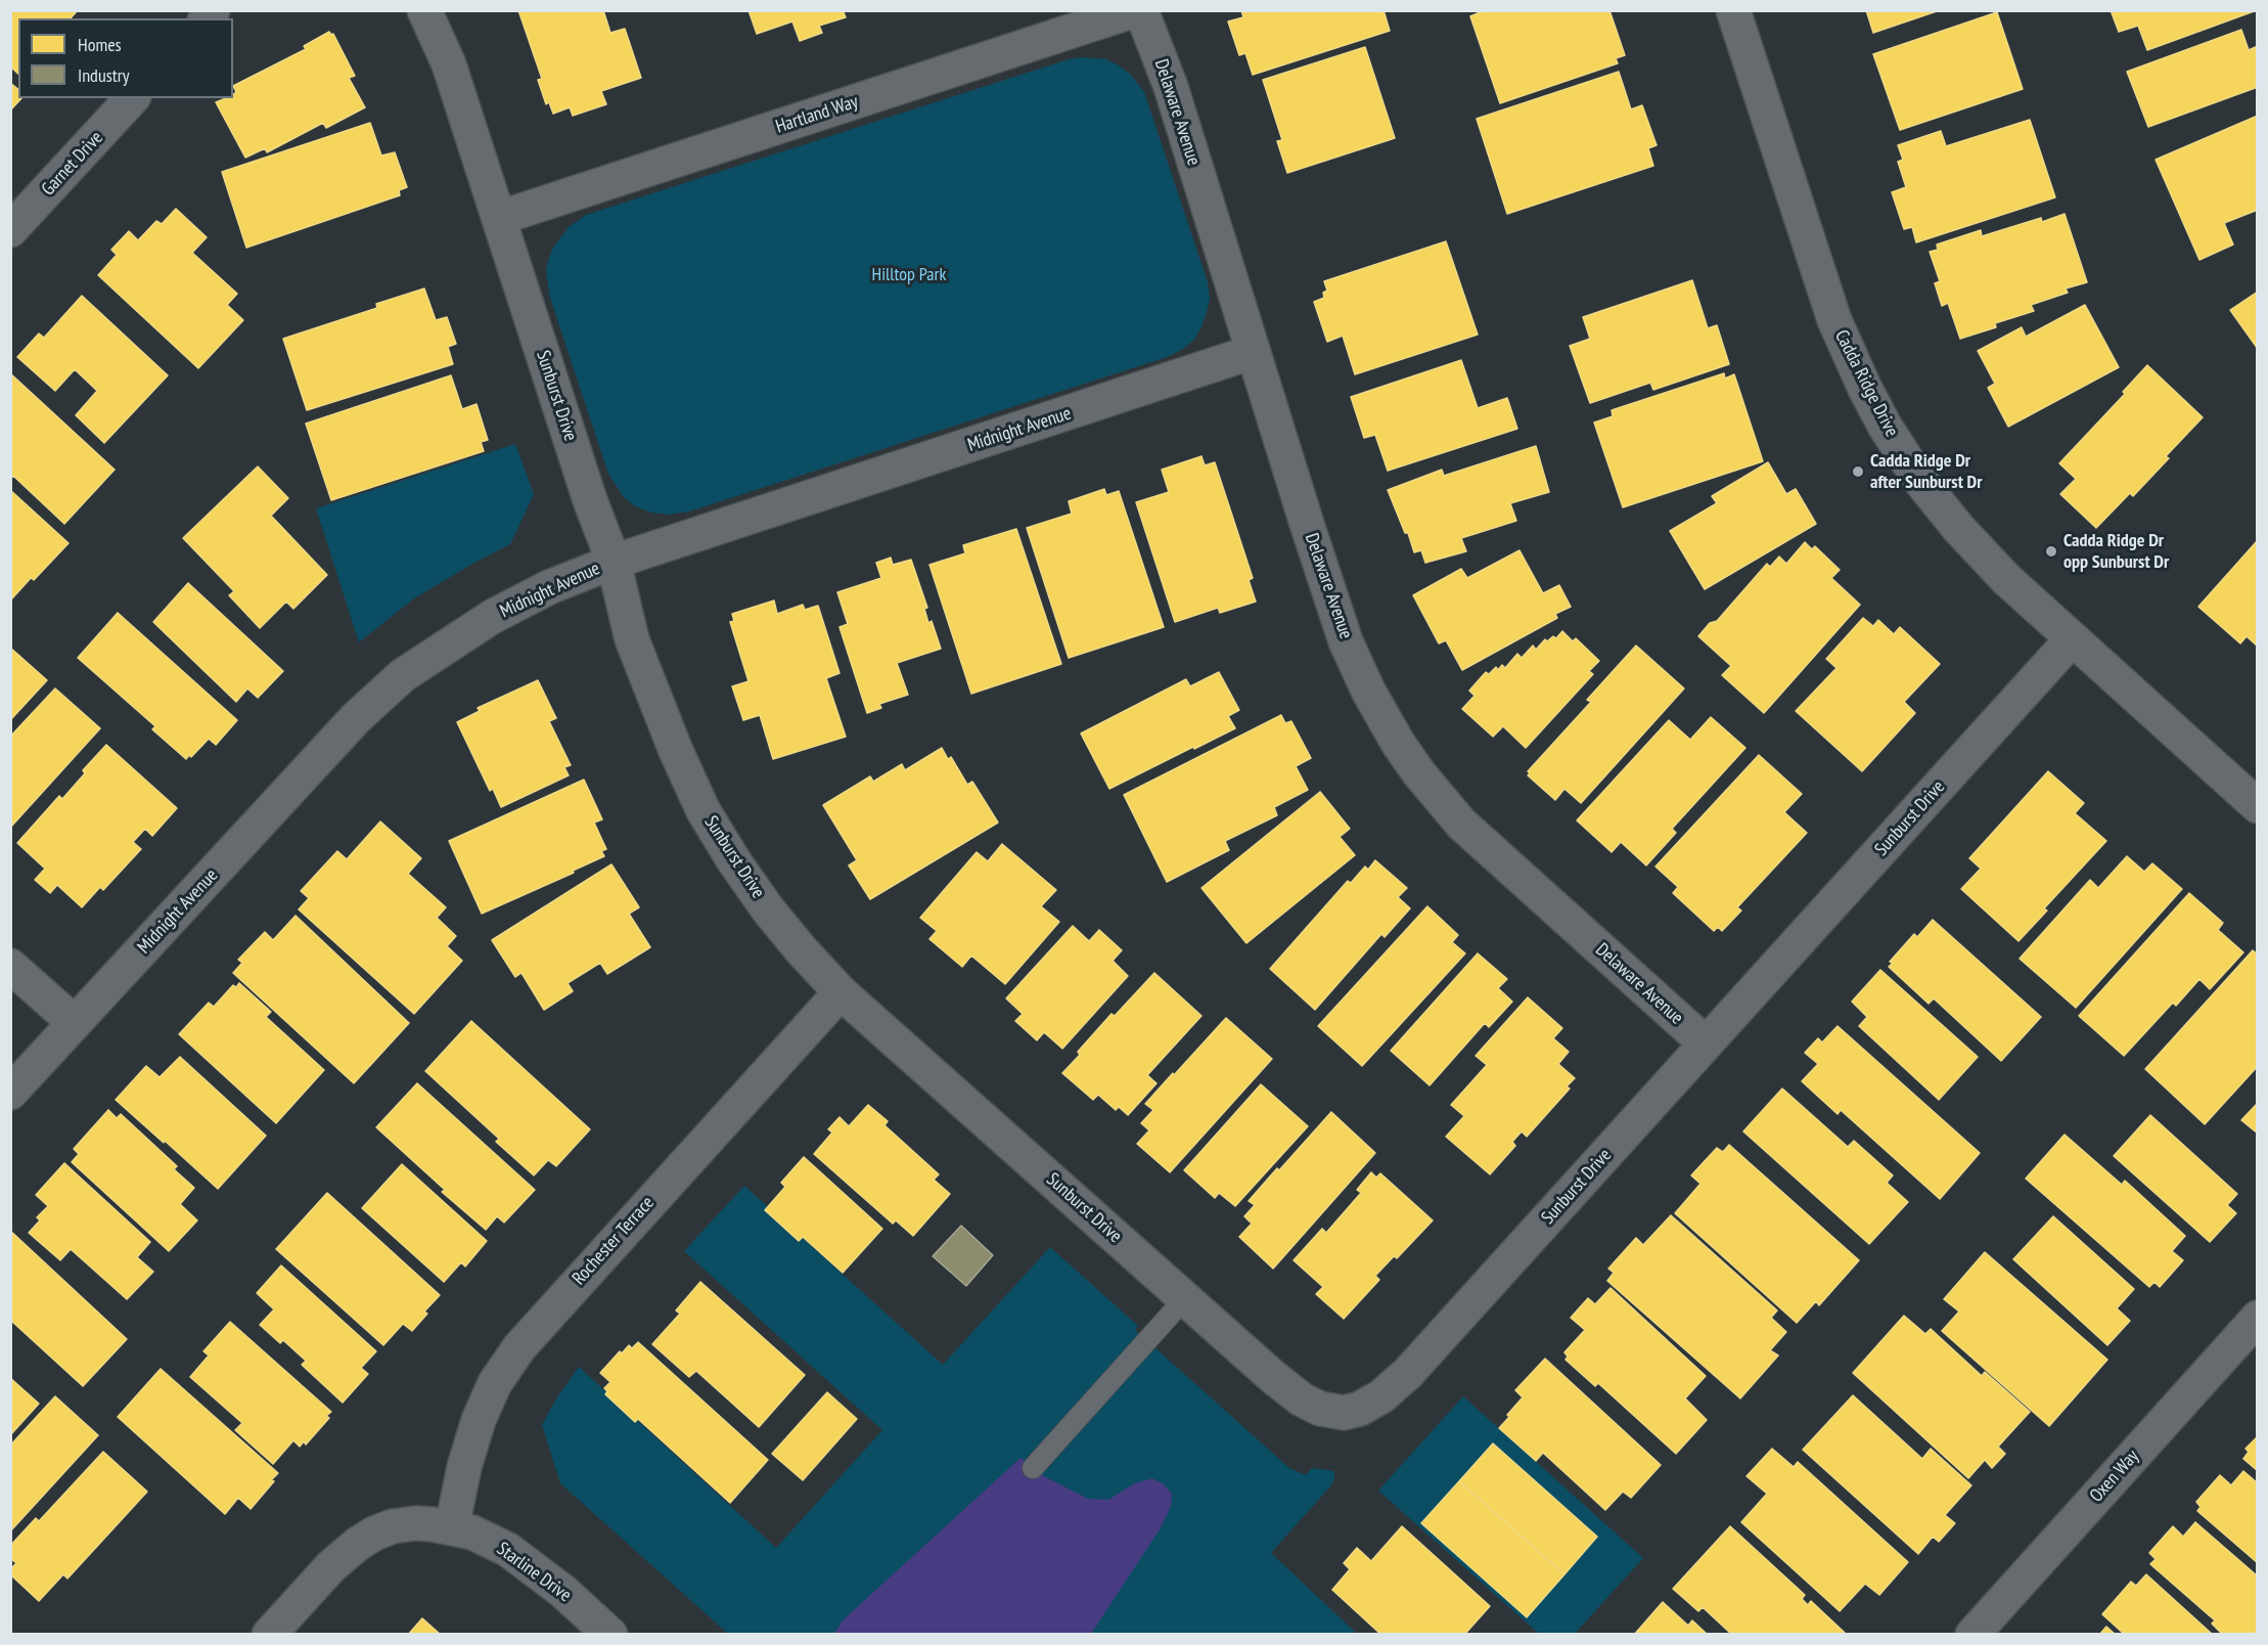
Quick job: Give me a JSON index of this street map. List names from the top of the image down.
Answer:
{
  "streets": {
    "street": [
      "Delaware Avenue",
      "Hartland Way",
      "Garnet Drive",
      "Cadda Ridge Drive",
      "Sunburst Drive",
      "Midnight Avenue",
      "Rochester Terrace",
      "Oxen Way",
      "Starline Drive"
    ]
  },
  "crossings": [
    ["Delaware Avenue", "Sunburst Drive"],
    ["Delaware Avenue", "Midnight Avenue"],
    ["Hartland Way", "Sunburst Drive"],
    ["Cadda Ridge Drive", "Sunburst Drive"],
    ["Sunburst Drive", "Midnight Avenue"],
    ["Sunburst Drive", "Rochester Terrace"],
    ["Rochester Terrace", "Starline Drive"]
  ],
  "parks": ["Hilltop Park"],
  "places": ["Cadda Ridge Dr after Sunburst Dr", "Cadda Ridge Dr opp Sunburst Dr"],
  "legend": ["Homes", "Industry"]
}
